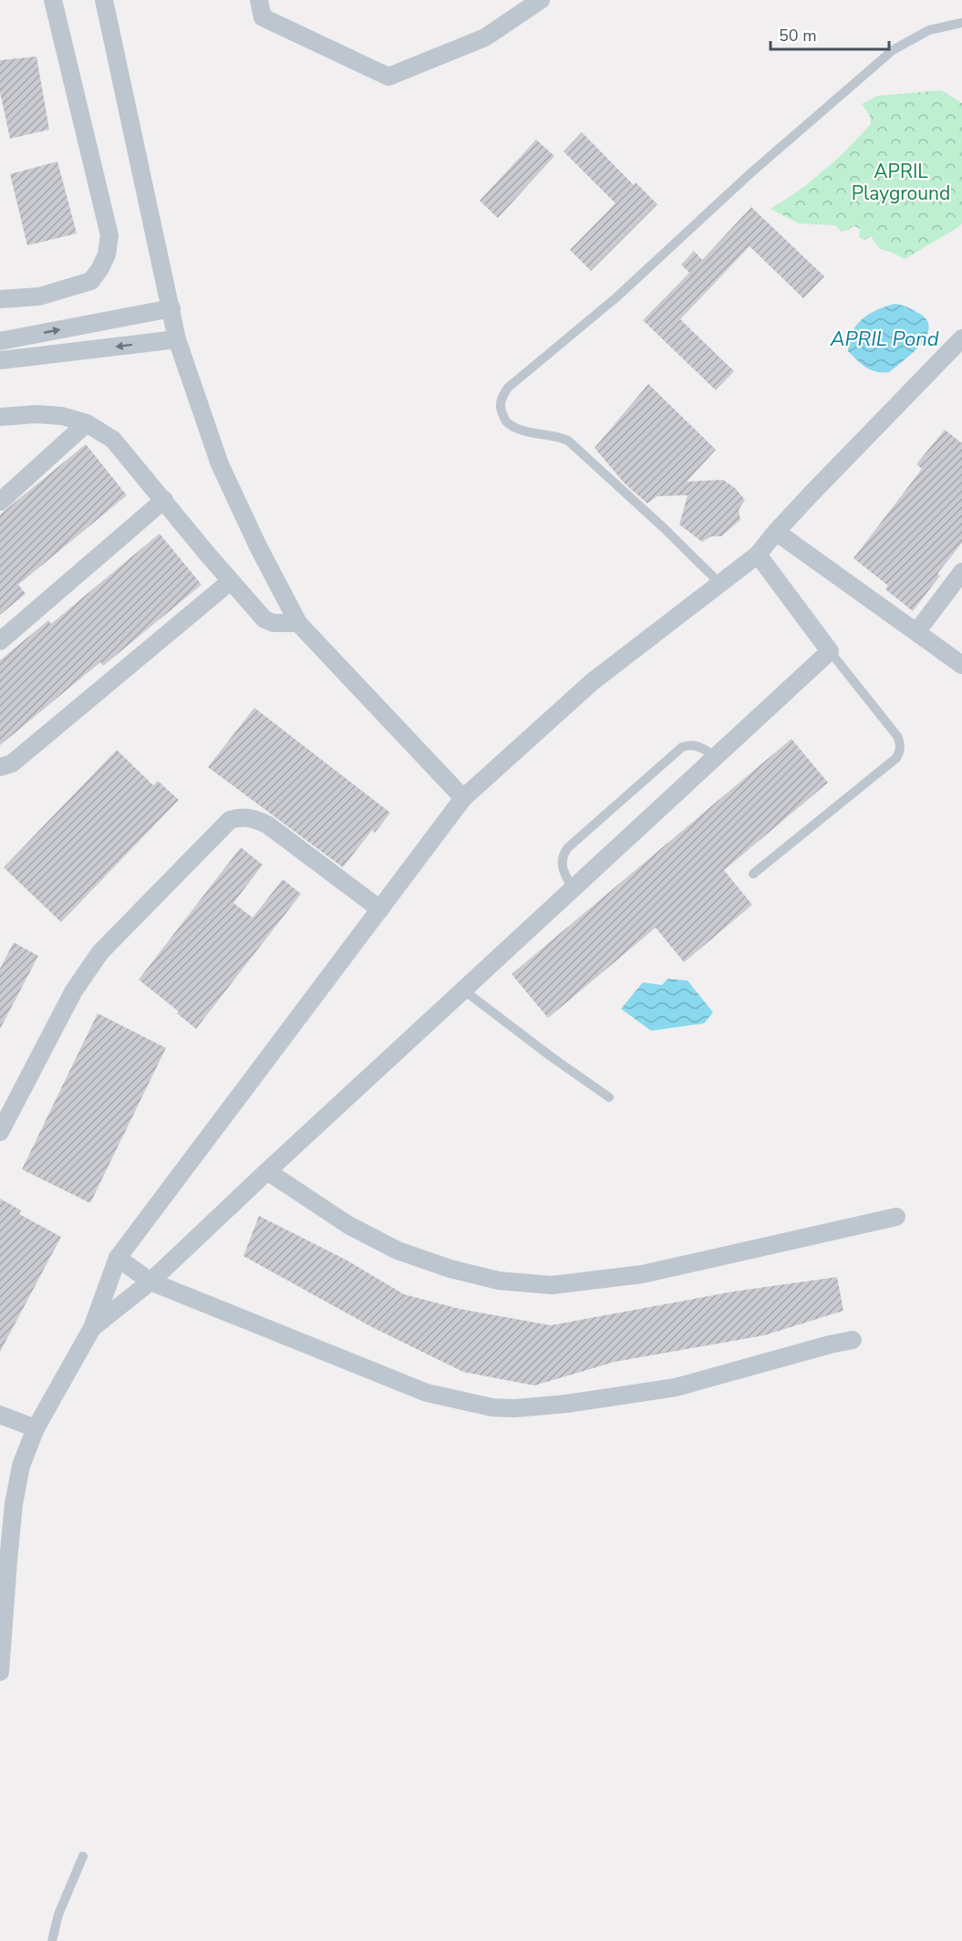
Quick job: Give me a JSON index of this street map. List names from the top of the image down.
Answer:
{
  "water": ["APRIL Pond"],
  "parks": ["APRIL Playground"],
  "scale_bar": "50 m"
}
